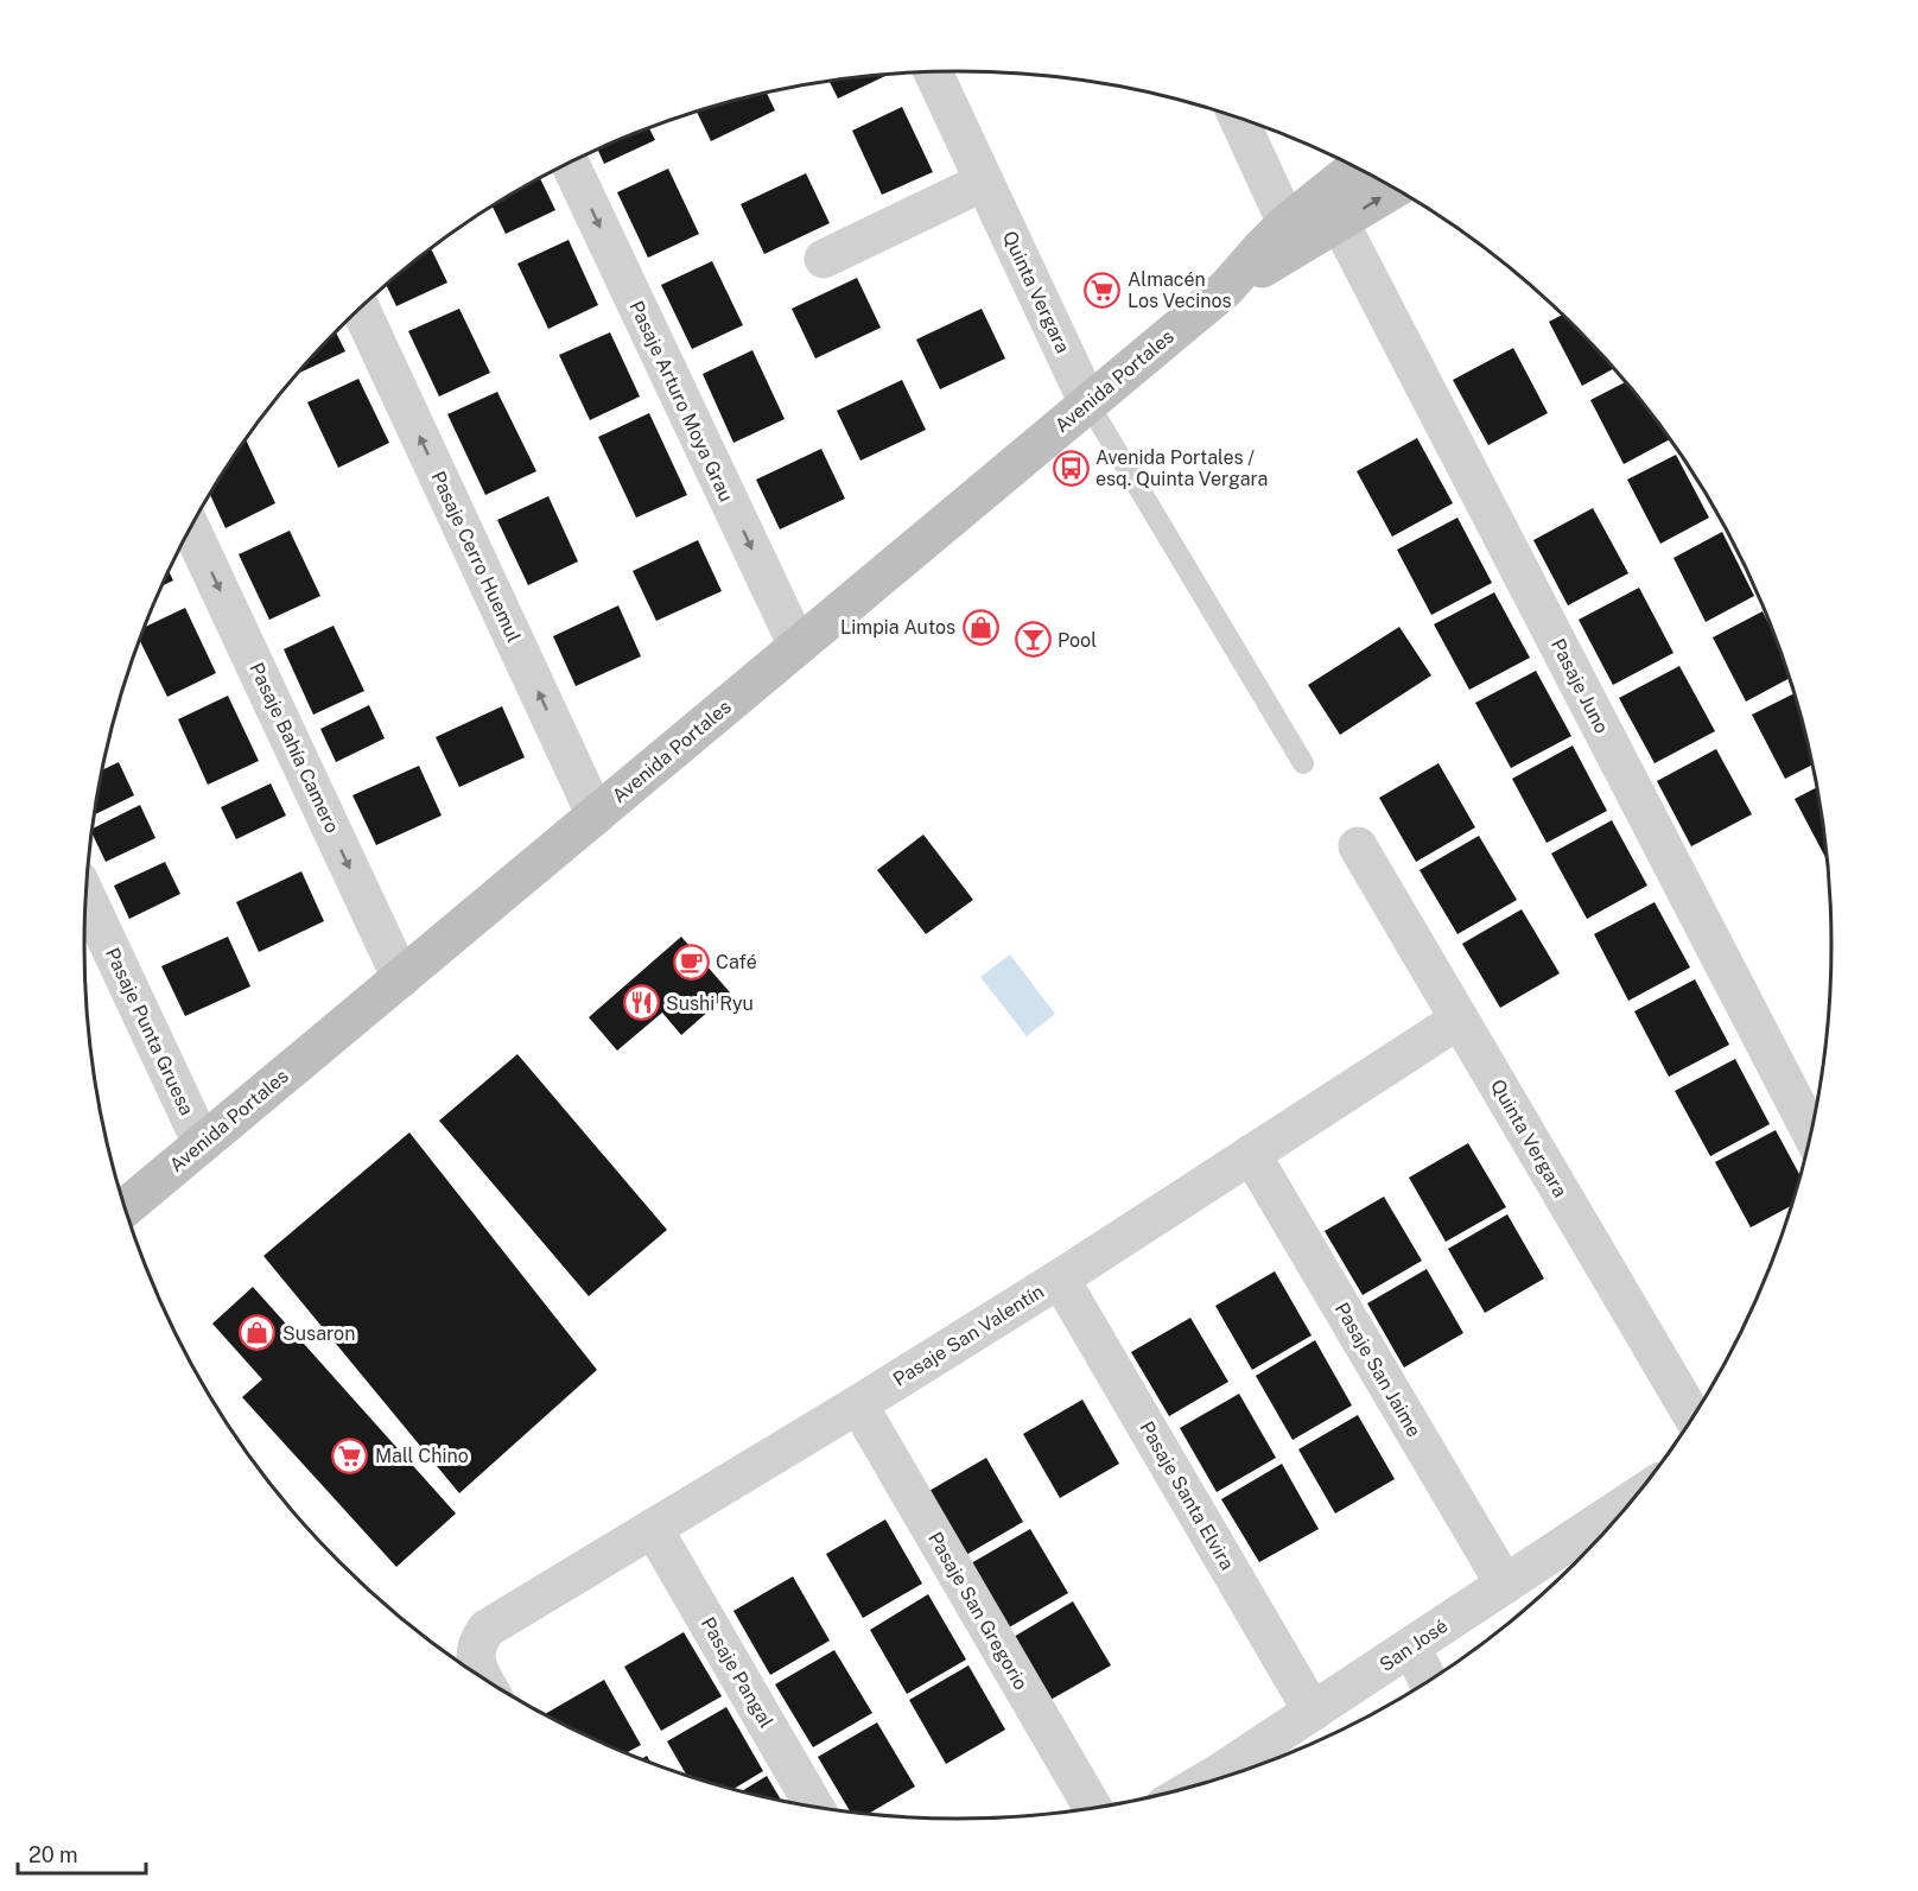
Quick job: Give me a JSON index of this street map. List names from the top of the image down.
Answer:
{
  "streets": {
    "main road": ["Avenida Portales"],
    "street": [
      "Quinta Vergara",
      "Pasaje Arturo Moya Grau",
      "Pasaje Cerro Huemul",
      "Pasaje Juno",
      "Pasaje Bahía Camero",
      "Pasaje Punta Gruesa",
      "Pasaje San Valentín",
      "Pasaje San Jaime",
      "Pasaje Santa Elvira",
      "Pasaje San Gregorio",
      "San José",
      "Pasaje Pangal"
    ]
  },
  "crossings": [
    ["Quinta Vergara", "Avenida Portales"],
    ["Quinta Vergara", "Pasaje San Valentín"],
    ["Avenida Portales", "Pasaje Arturo Moya Grau"],
    ["Avenida Portales", "Pasaje Cerro Huemul"],
    ["Avenida Portales", "Pasaje Juno"],
    ["Avenida Portales", "Pasaje Bahía Camero"],
    ["Avenida Portales", "Pasaje Punta Gruesa"],
    ["Pasaje San Valentín", "Pasaje San Jaime"],
    ["Pasaje San Valentín", "Pasaje Santa Elvira"],
    ["Pasaje San Valentín", "Pasaje San Gregorio"],
    ["Pasaje San Valentín", "Pasaje Pangal"],
    ["Pasaje San Jaime", "San José"],
    ["Pasaje Santa Elvira", "San José"]
  ],
  "one_way": ["Pasaje Arturo Moya Grau", "Pasaje Cerro Huemul", "Pasaje Bahía Camero"],
  "places": {
    "supermarket": ["Almacén Los Vecinos", "Mall Chino"],
    "bus stop": ["Avenida Portales / esq. Quinta Vergara"],
    "shop": ["Limpia Autos", "Susaron"],
    "bar": ["Pool"],
    "cafe": ["Café"],
    "restaurant": ["Sushi Ryu"]
  },
  "scale_bar": "20 m"
}
